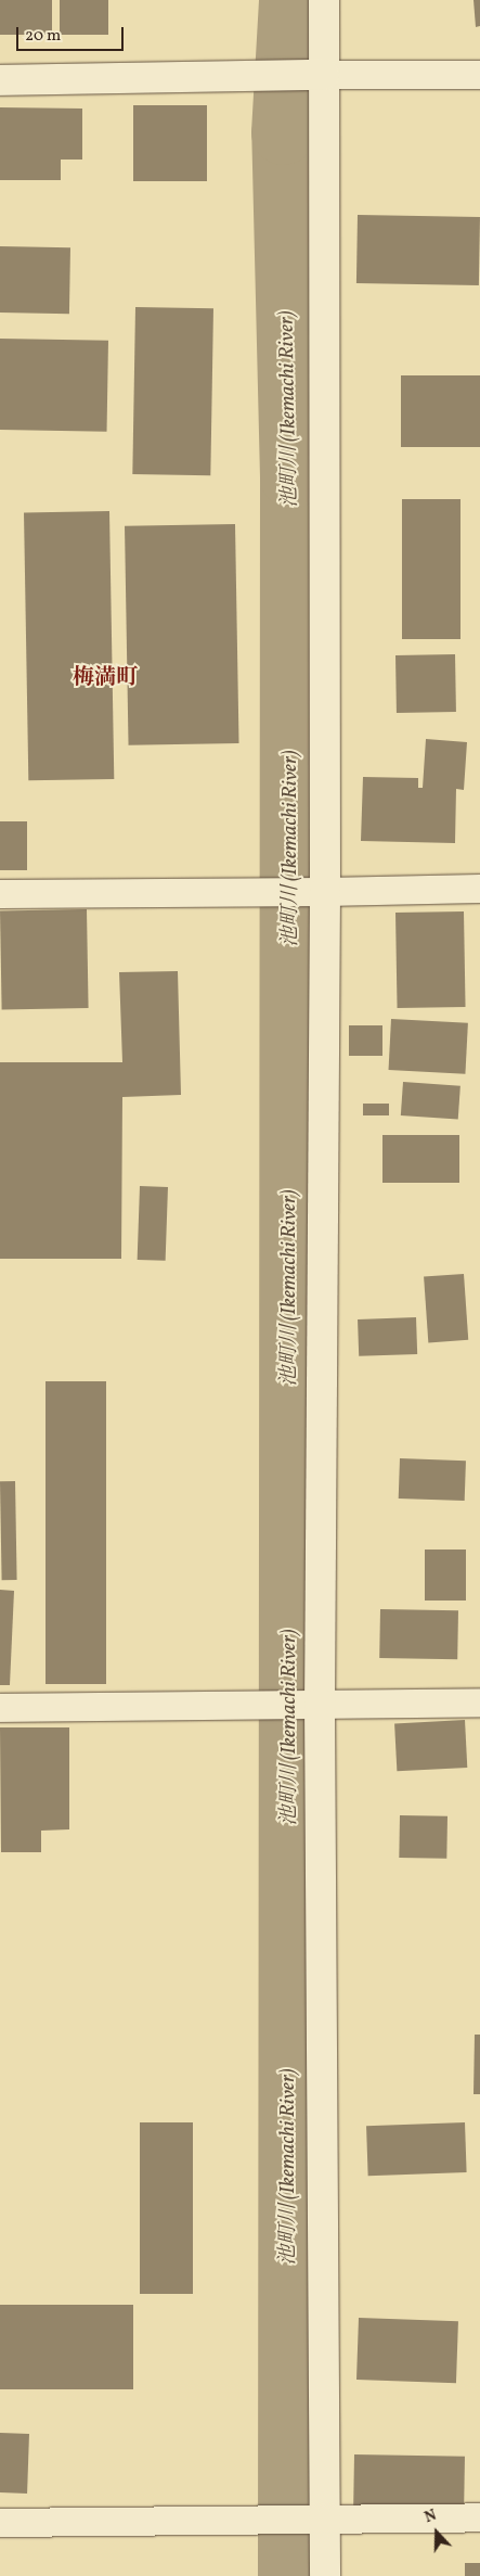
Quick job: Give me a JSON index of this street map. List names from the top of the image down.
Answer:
{
  "districts": ["梅満町"],
  "water": ["池町川 (Ikemachi River)"],
  "scale_bar": "20 m",
  "north": "top"
}
